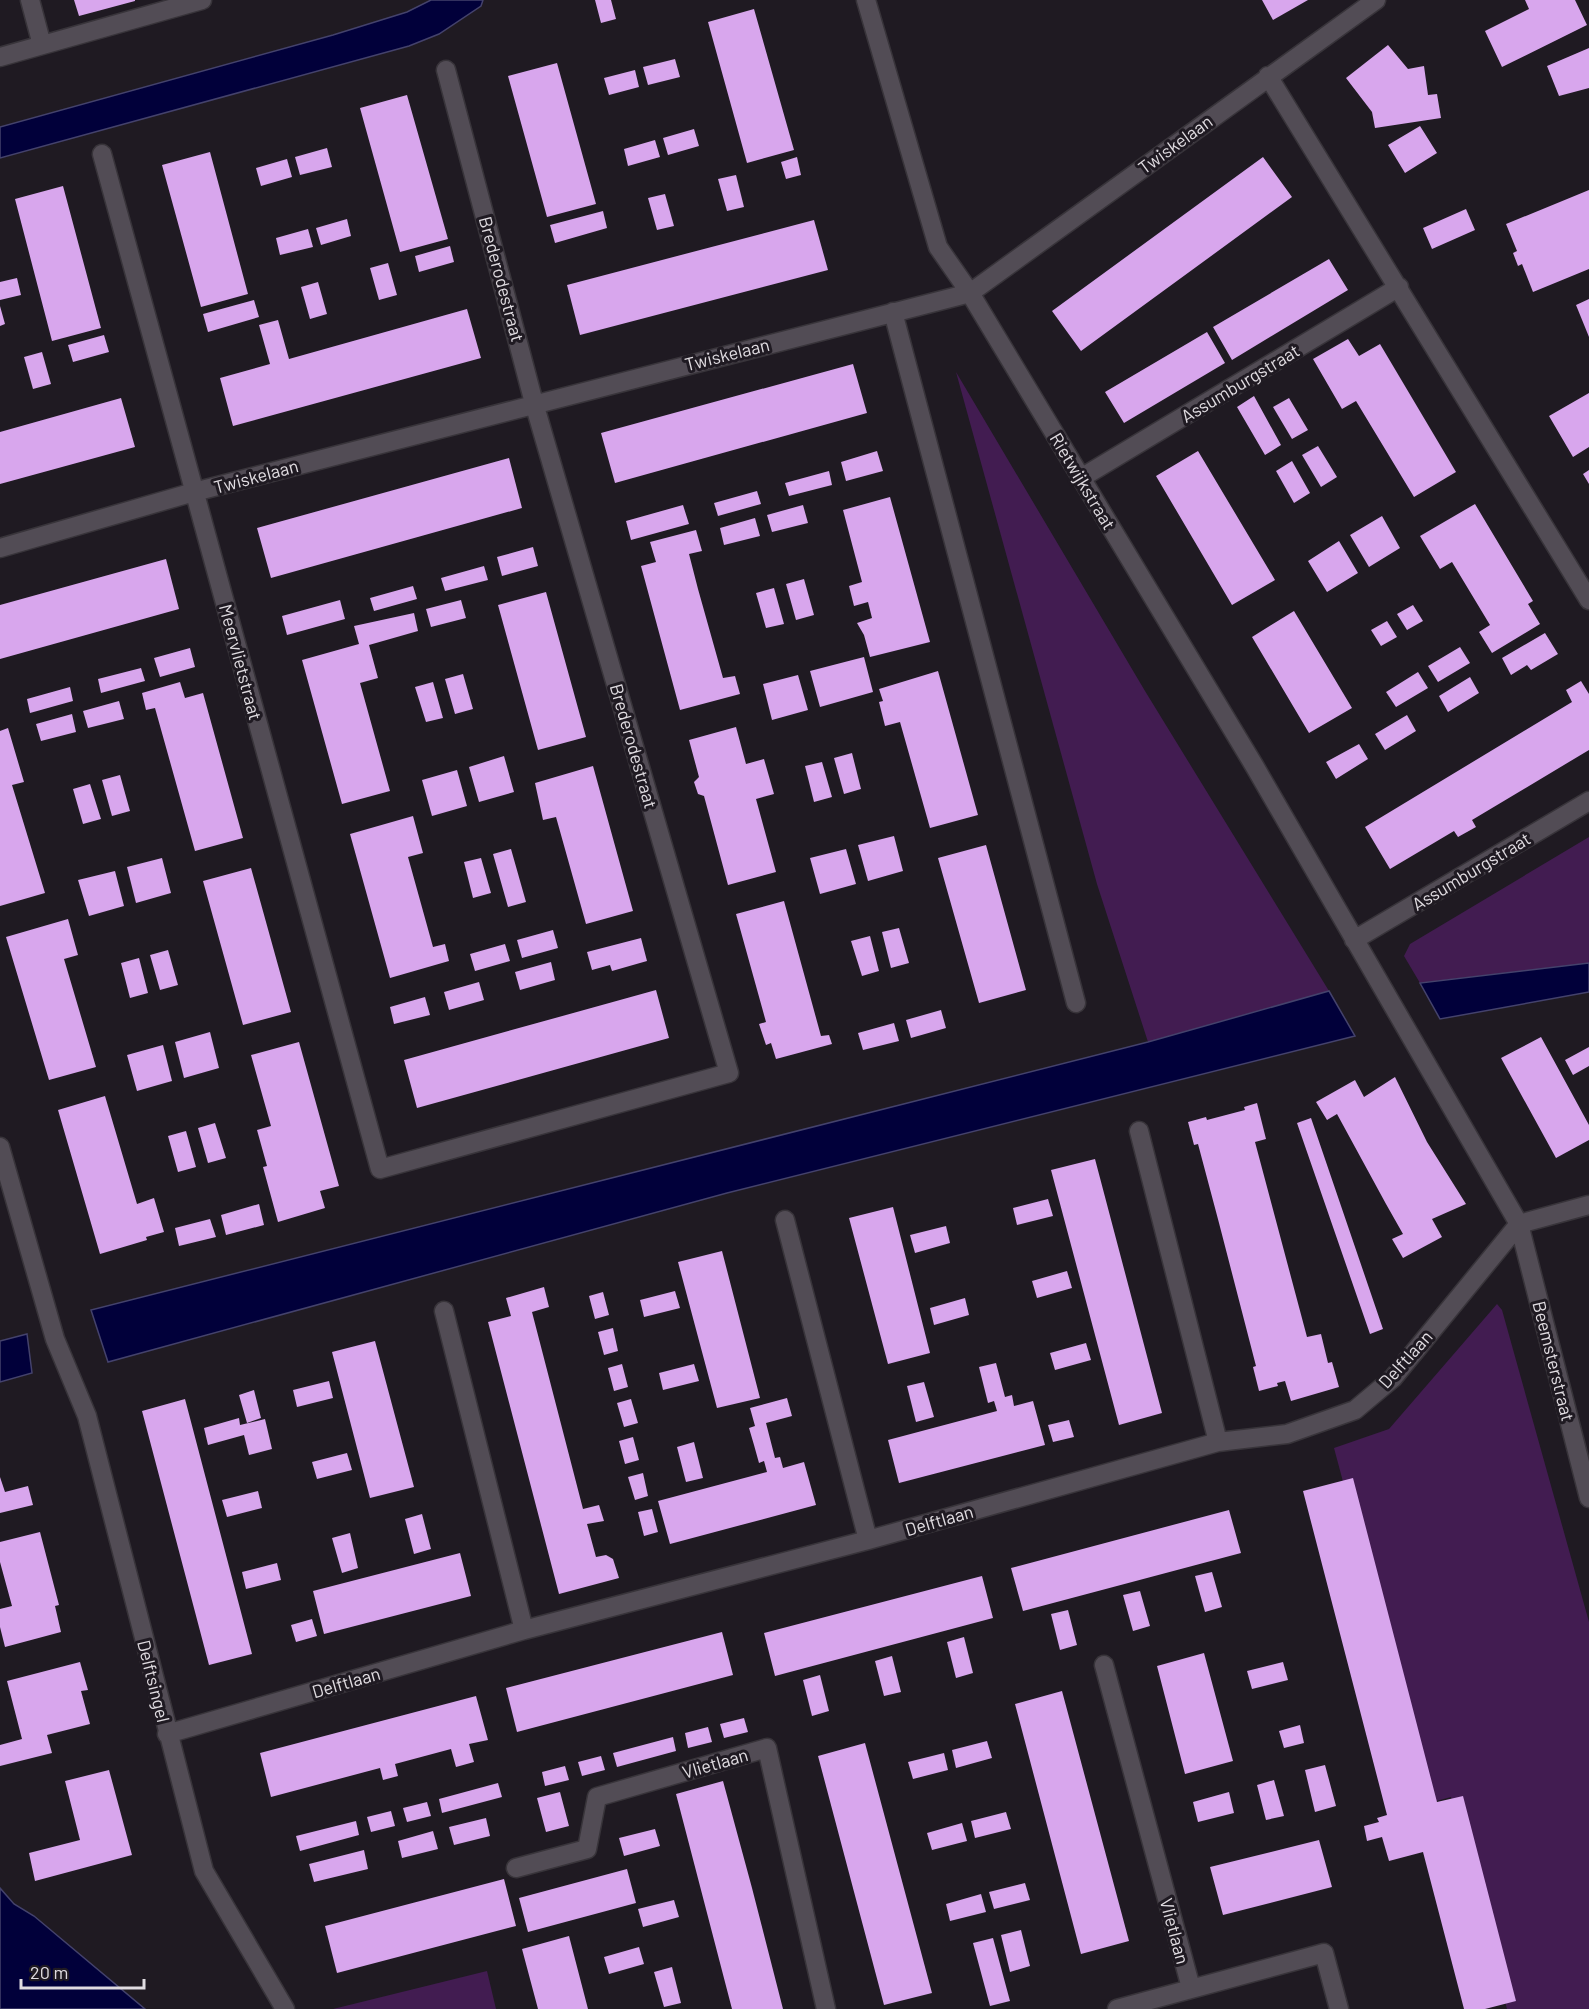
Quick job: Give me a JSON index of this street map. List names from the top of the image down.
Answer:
{
  "streets": {
    "street": [
      "Twiskelaan",
      "Brederodestraat",
      "Assumburgstraat",
      "Rietwijkstraat",
      "Meervlietstraat",
      "Delftlaan",
      "Beemsterstraat",
      "Delftsingel",
      "Vlietlaan"
    ]
  },
  "crossings": [
    ["Twiskelaan", "Brederodestraat"],
    ["Twiskelaan", "Rietwijkstraat"],
    ["Twiskelaan", "Meervlietstraat"],
    ["Brederodestraat", "Meervlietstraat"],
    ["Assumburgstraat", "Rietwijkstraat"],
    ["Delftlaan", "Beemsterstraat"],
    ["Delftlaan", "Delftsingel"]
  ],
  "scale_bar": "20 m"
}
